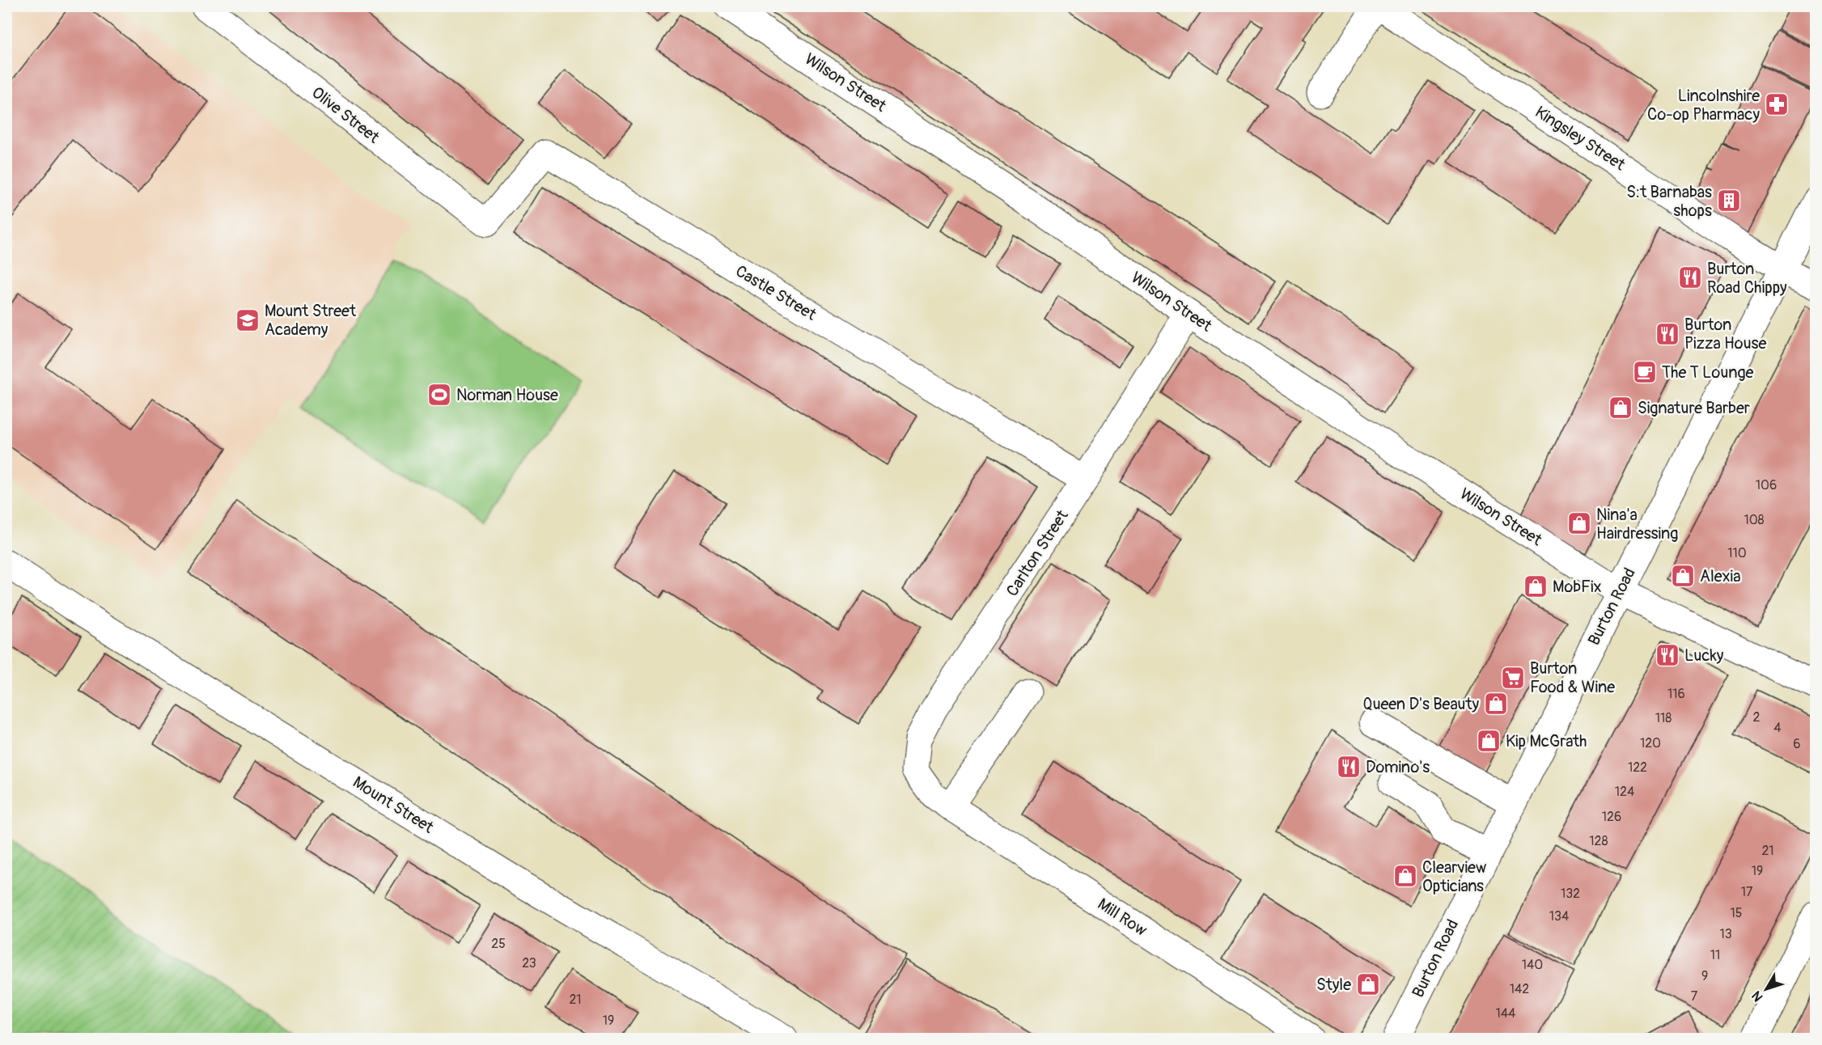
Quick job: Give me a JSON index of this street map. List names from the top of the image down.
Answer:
{
  "streets": {
    "street": [
      "Wilson Street",
      "Olive Street",
      "Kingsley Street",
      "Castle Street",
      "Carlton Street",
      "Burton Road",
      "Mount Street",
      "Mill Row"
    ]
  },
  "crossings": [
    ["Wilson Street", "Carlton Street"],
    ["Wilson Street", "Burton Road"],
    ["Olive Street", "Castle Street"],
    ["Kingsley Street", "Burton Road"],
    ["Castle Street", "Carlton Street"],
    ["Carlton Street", "Mill Row"]
  ],
  "places": {
    "pharmacy": ["Lincolnshire Co-op Pharmacy"],
    "building": ["S:t Barnabas shops"],
    "restaurant": [
      "Burton Road Chippy",
      "Burton Pizza House",
      "Lucky",
      "Domino's"
    ],
    "school or university": ["Mount Street Academy"],
    "cafe": ["The T Lounge"],
    "sports": ["Norman House"],
    "shop": [
      "Signature Barber",
      "Nina'a Hairdressing",
      "Alexia",
      "MobFix",
      "Queen D's Beauty",
      "Kip McGrath",
      "Clearview Opticians",
      "Style"
    ],
    "supermarket": ["Burton Food & Wine"]
  },
  "house_numbers": [
    "106",
    "108",
    "110",
    "116",
    "2",
    "118",
    "4",
    "120",
    "6",
    "122",
    "124",
    "126",
    "128",
    "21",
    "19",
    "17",
    "132",
    "15",
    "134",
    "13",
    "25",
    "11",
    "23",
    "140",
    "9",
    "142",
    "7",
    "21",
    "144",
    "19"
  ],
  "north": "bottom left"
}
